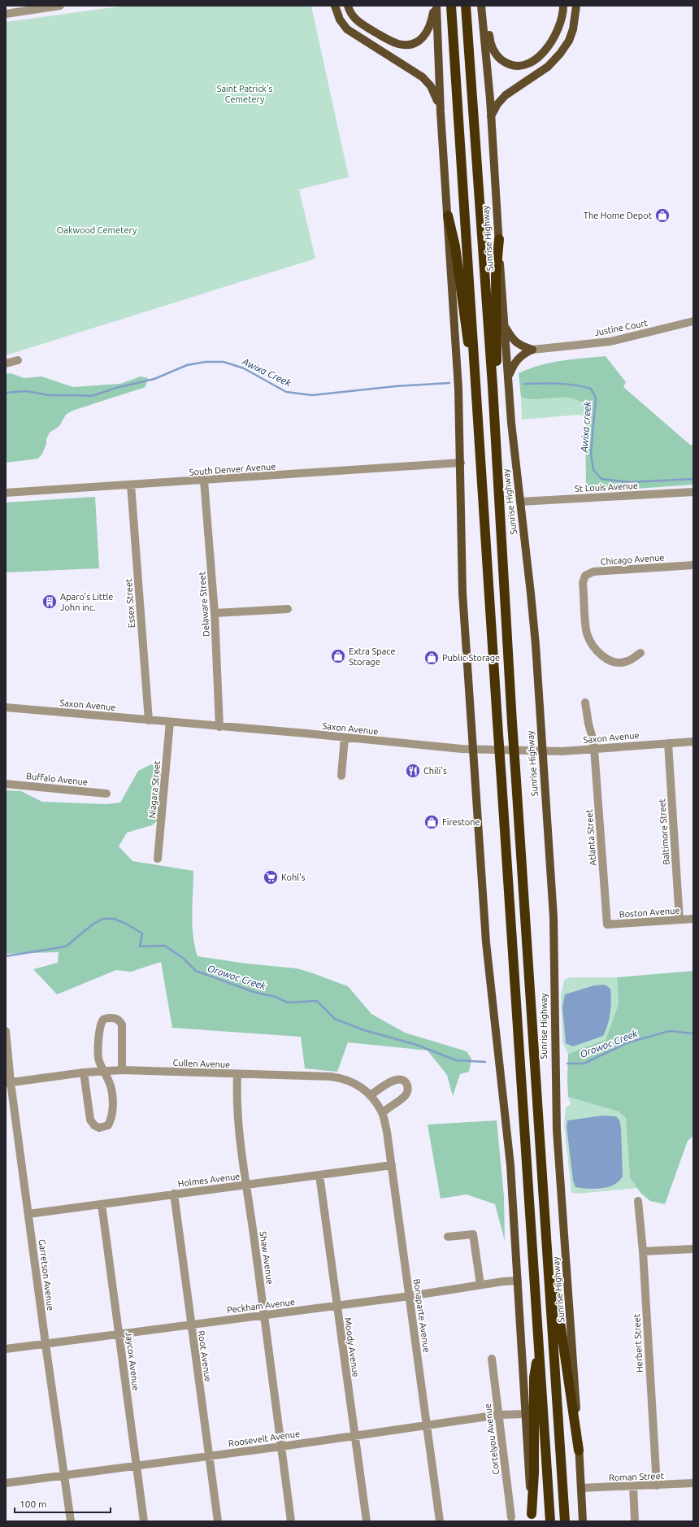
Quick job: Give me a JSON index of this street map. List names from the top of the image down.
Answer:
{
  "streets": {
    "highway": ["Sunrise Highway"],
    "street": [
      "Justine Court",
      "South Denver Avenue",
      "St Louis Avenue",
      "Chicago Avenue",
      "Essex Street",
      "Delaware Street",
      "Saxon Avenue",
      "Buffalo Avenue",
      "Niagara Street",
      "Baltimore Street",
      "Atlanta Street",
      "Boston Avenue",
      "Cullen Avenue",
      "Holmes Avenue",
      "Shaw Avenue",
      "Garretson Avenue",
      "Peckham Avenue",
      "Bonaparte Avenue",
      "Herbert Street",
      "Moody Avenue",
      "Root Avenue",
      "Jaycox Avenue",
      "Roosevelt Avenue",
      "Cortelyou Avenue",
      "Roman Street"
    ]
  },
  "crossings": [
    ["Sunrise Highway", "St Louis Avenue"],
    ["Sunrise Highway", "Saxon Avenue"],
    ["Sunrise Highway", "Roman Street"],
    ["South Denver Avenue", "Essex Street"],
    ["South Denver Avenue", "Delaware Street"],
    ["Essex Street", "Saxon Avenue"],
    ["Delaware Street", "Saxon Avenue"],
    ["Saxon Avenue", "Niagara Street"],
    ["Saxon Avenue", "Baltimore Street"],
    ["Saxon Avenue", "Atlanta Street"],
    ["Baltimore Street", "Boston Avenue"],
    ["Atlanta Street", "Boston Avenue"],
    ["Cullen Avenue", "Shaw Avenue"],
    ["Cullen Avenue", "Garretson Avenue"],
    ["Cullen Avenue", "Bonaparte Avenue"],
    ["Holmes Avenue", "Shaw Avenue"],
    ["Holmes Avenue", "Garretson Avenue"],
    ["Holmes Avenue", "Bonaparte Avenue"],
    ["Holmes Avenue", "Moody Avenue"],
    ["Holmes Avenue", "Root Avenue"],
    ["Holmes Avenue", "Jaycox Avenue"],
    ["Shaw Avenue", "Peckham Avenue"],
    ["Shaw Avenue", "Roosevelt Avenue"],
    ["Garretson Avenue", "Peckham Avenue"],
    ["Garretson Avenue", "Roosevelt Avenue"],
    ["Peckham Avenue", "Bonaparte Avenue"],
    ["Peckham Avenue", "Moody Avenue"],
    ["Peckham Avenue", "Root Avenue"],
    ["Peckham Avenue", "Jaycox Avenue"],
    ["Bonaparte Avenue", "Roosevelt Avenue"],
    ["Herbert Street", "Roman Street"],
    ["Moody Avenue", "Roosevelt Avenue"],
    ["Root Avenue", "Roosevelt Avenue"],
    ["Jaycox Avenue", "Roosevelt Avenue"],
    ["Roosevelt Avenue", "Cortelyou Avenue"]
  ],
  "water": ["Awixa Creek", "Awixa creek", "Orowoc Creek"],
  "parks": ["Saint Patrick's Cemetery", "Oakwood Cemetery"],
  "places": {
    "shop": [
      "The Home Depot",
      "Extra Space Storage",
      "Public Storage",
      "Firestone"
    ],
    "building": ["Aparo's Little John inc."],
    "restaurant": ["Chili's"],
    "supermarket": ["Kohl's"]
  },
  "scale_bar": "100 m"
}
